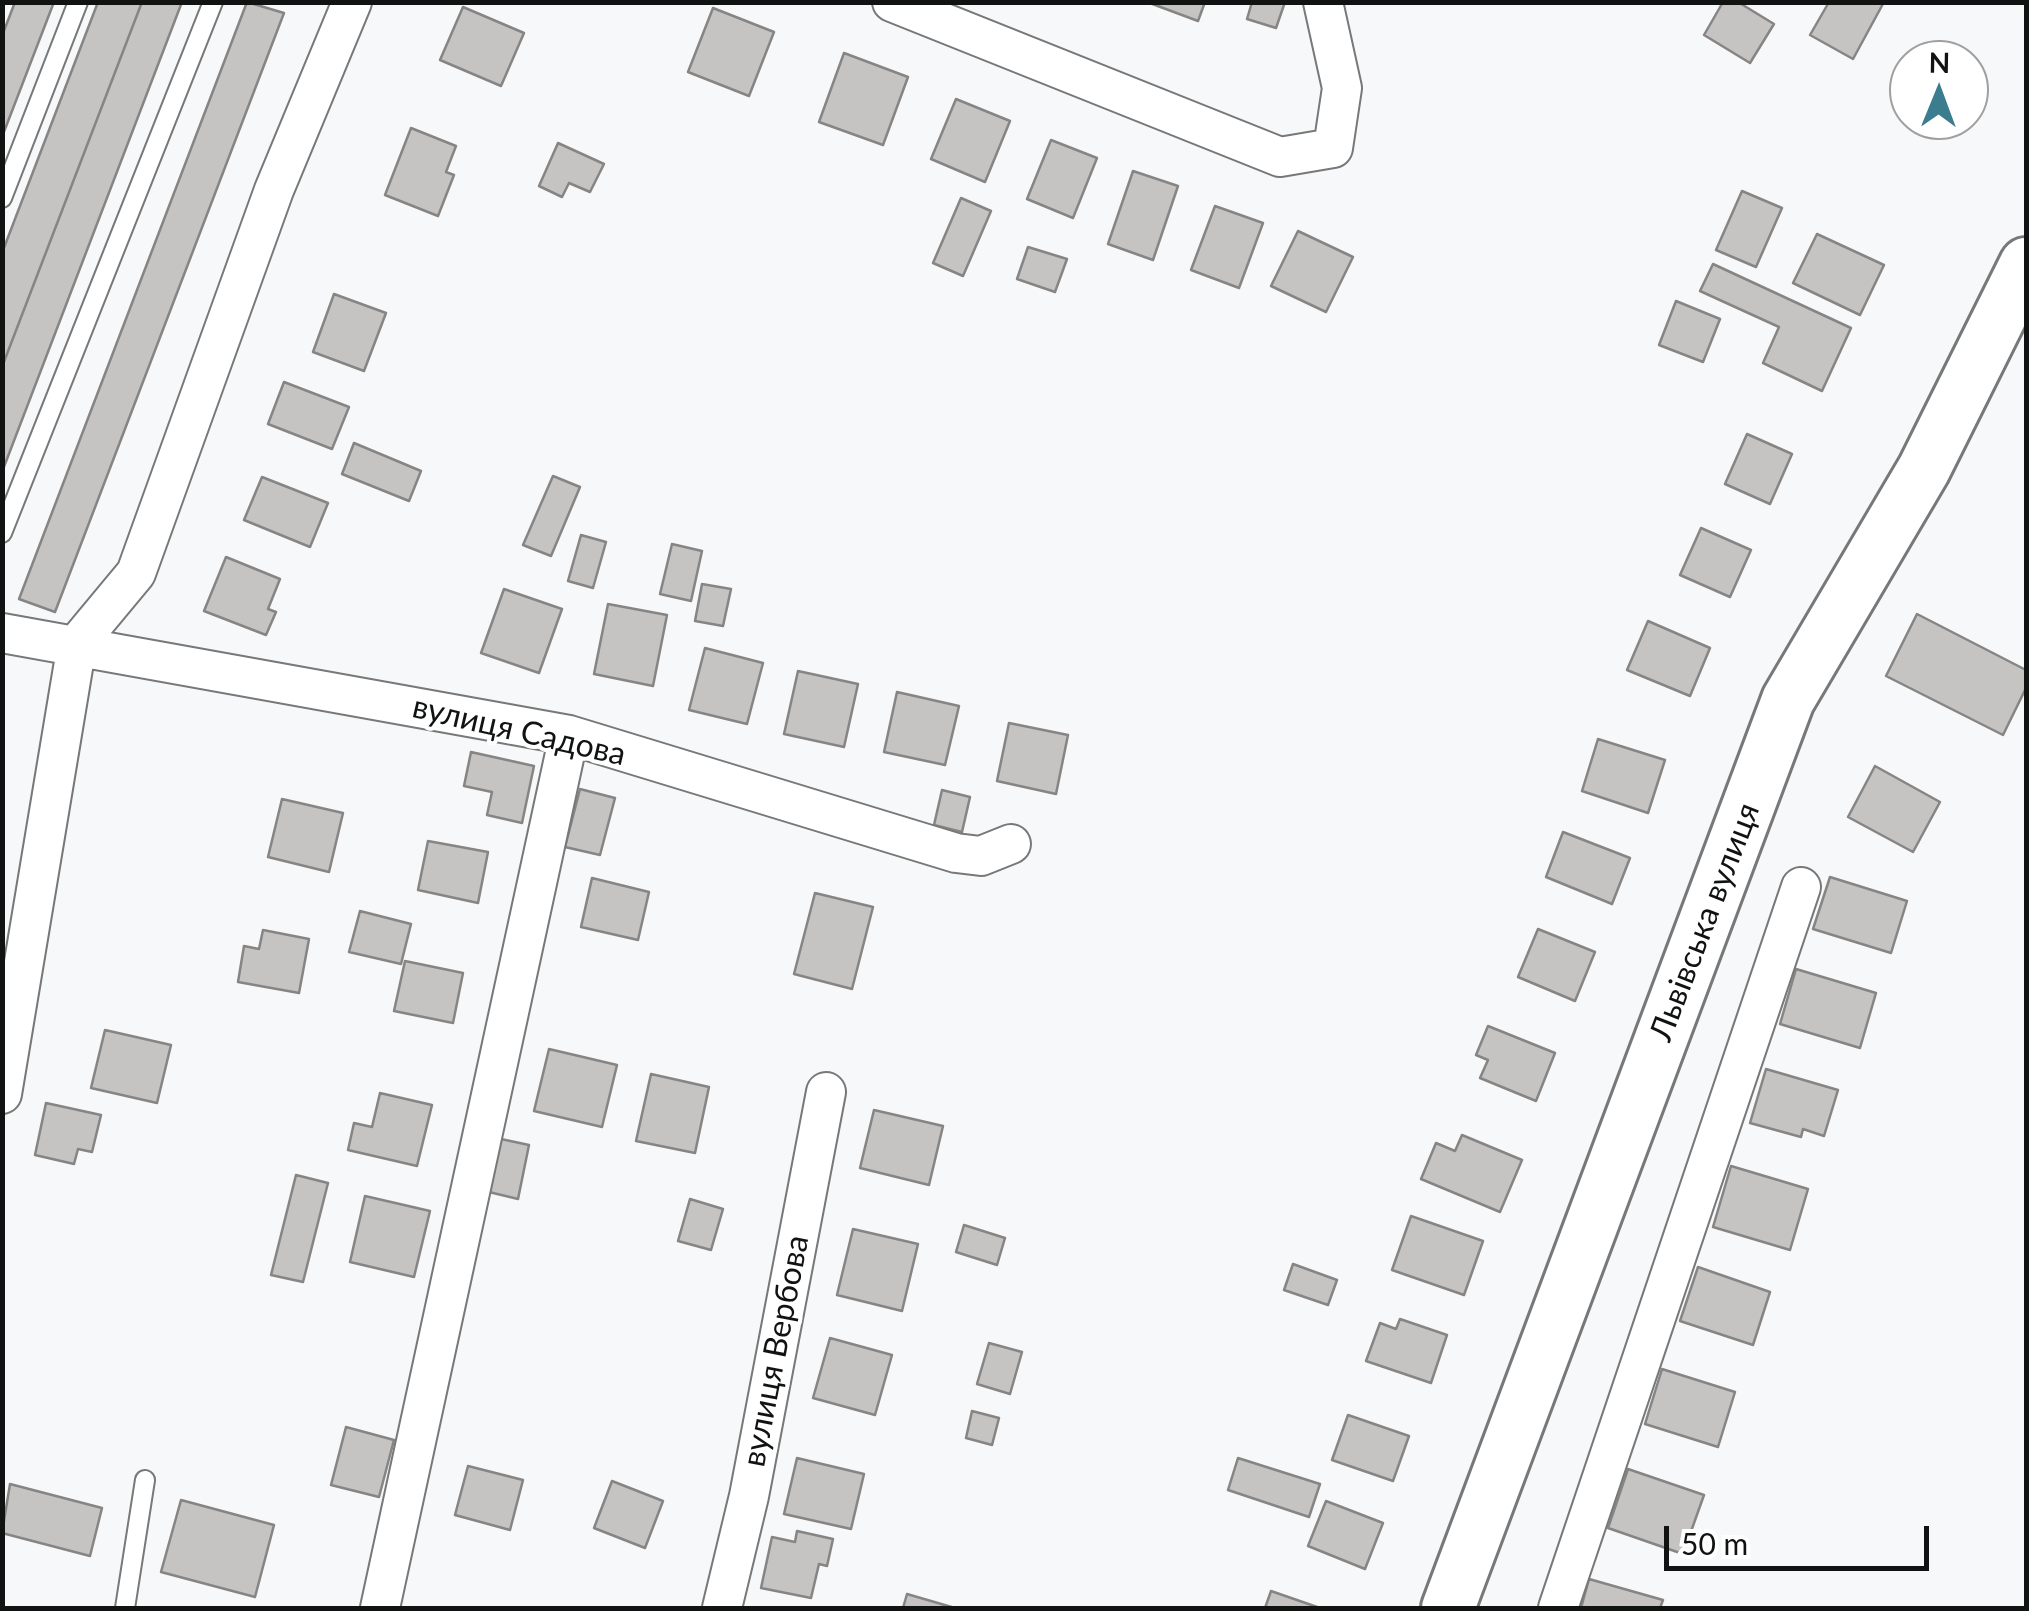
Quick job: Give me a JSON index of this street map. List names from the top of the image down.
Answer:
{
  "streets": {
    "street": ["вулиця Садова", "Львівська вулиця", "вулиця Вербова"]
  },
  "scale_bar": "50 m",
  "north": "top"
}
